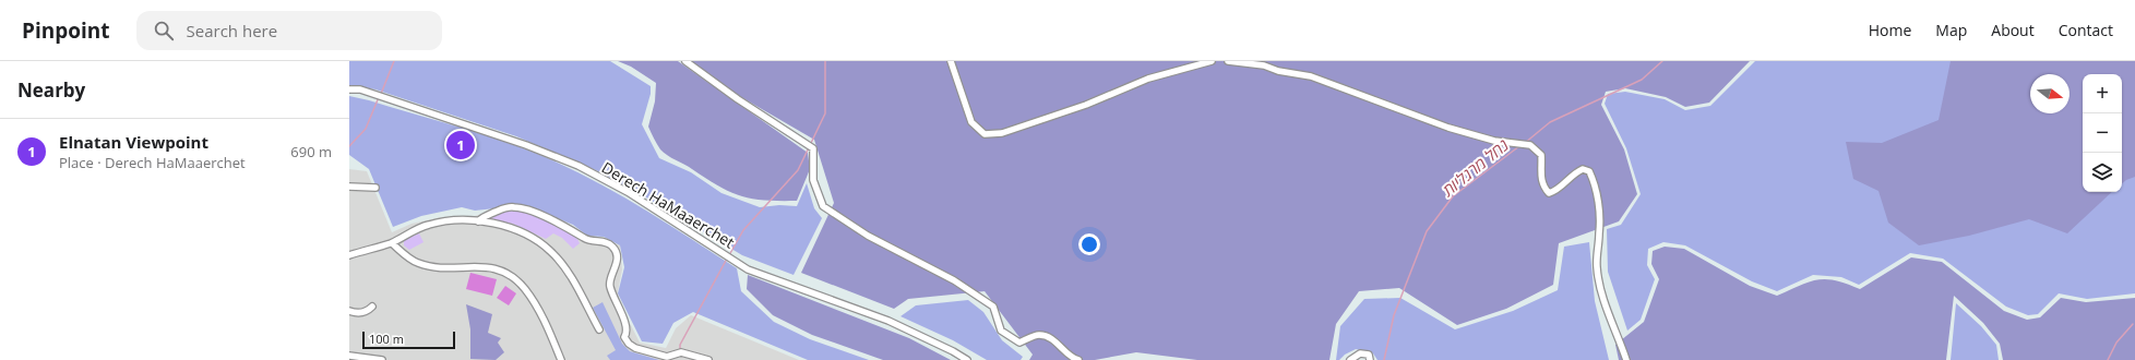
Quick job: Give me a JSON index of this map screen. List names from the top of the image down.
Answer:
{
  "streets": {
    "street": ["Derech HaMaaerchet"]
  },
  "water": ["נחל מרגליות"],
  "scale_bar": "100 m",
  "north": "right",
  "page": {
    "header": "Pinpoint",
    "search": "Search here",
    "nav": [
      "Home",
      "Map",
      "About",
      "Contact"
    ],
    "heading": "Nearby",
    "map_buttons": ["+", "−"],
    "list": [
      {
        "mark": "1",
        "name": "Elnatan Viewpoint",
        "note": "Place · Derech HaMaaerchet",
        "value": "690 m"
      }
    ],
    "pins": "1",
    "scale": "100 m"
  }
}
